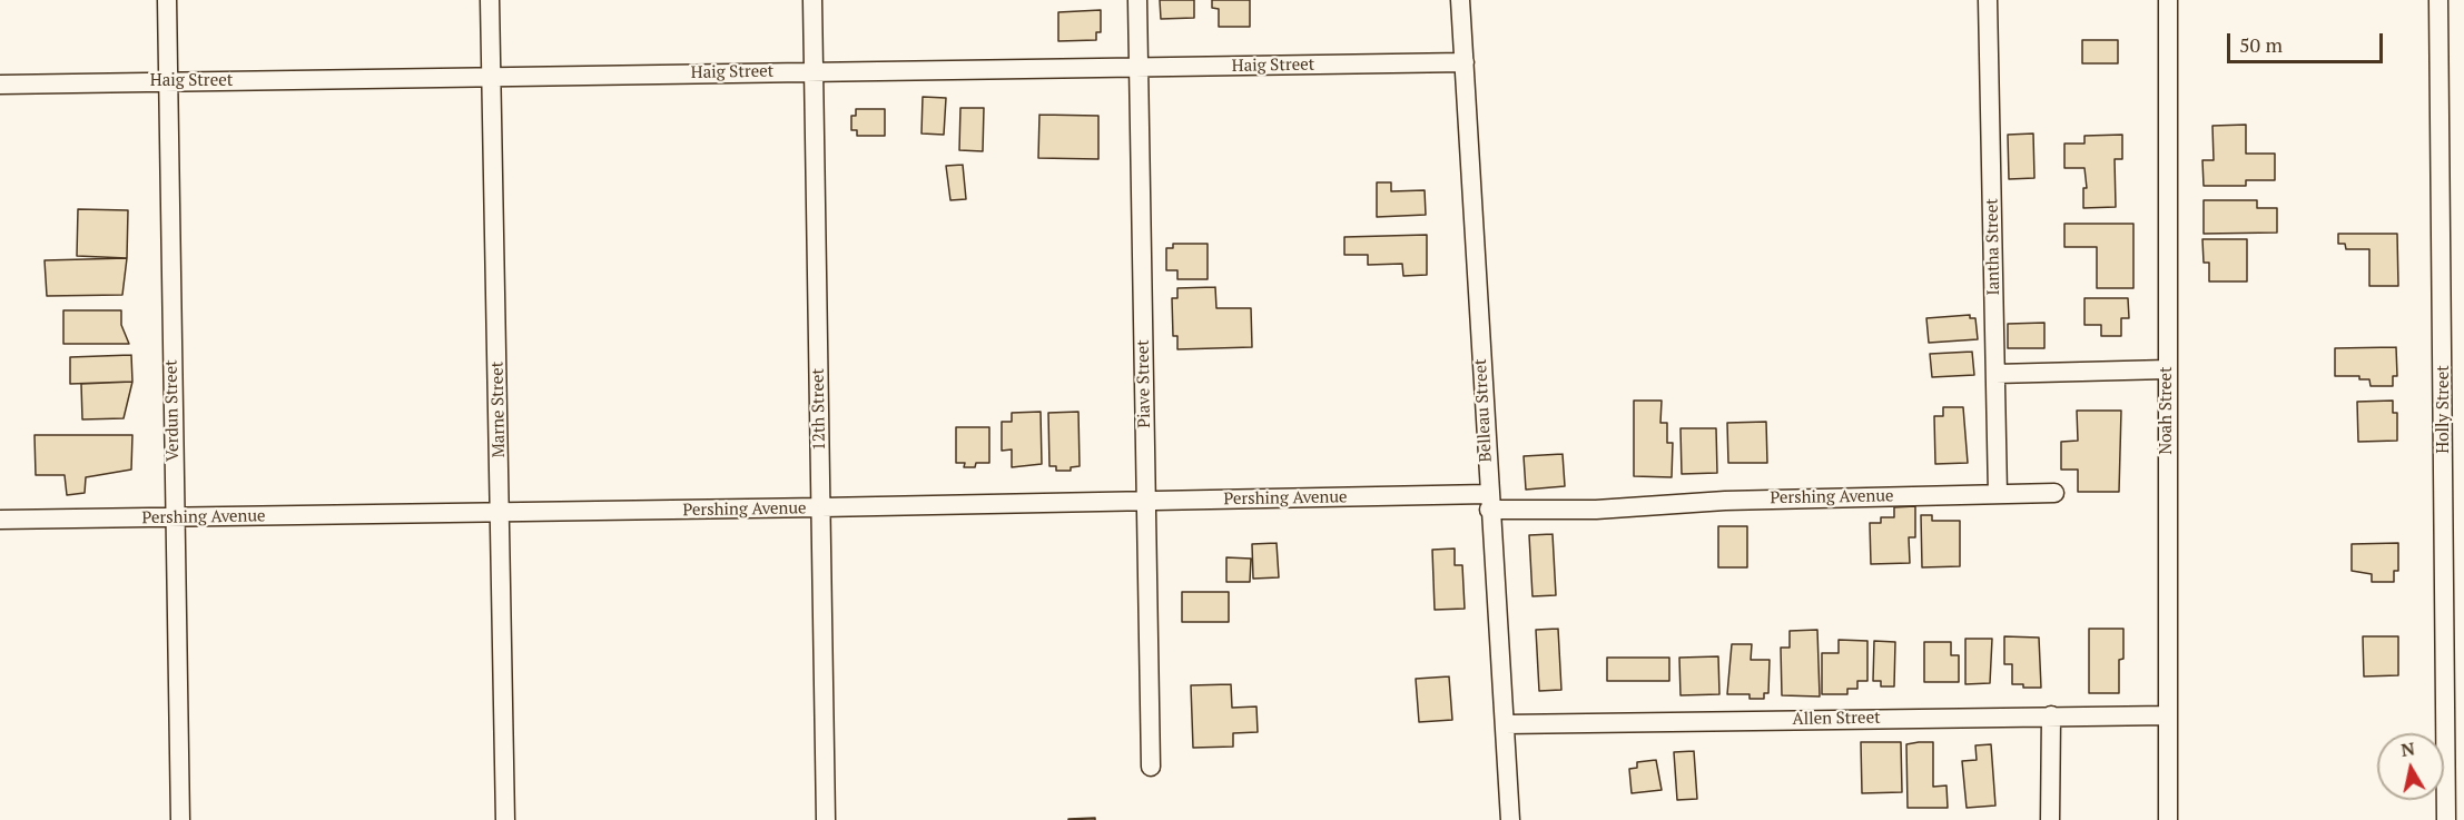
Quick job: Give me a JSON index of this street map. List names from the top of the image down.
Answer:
{
  "streets": {
    "street": [
      "Haig Street",
      "Iantha Street",
      "Piave Street",
      "Marne Street",
      "12th Street",
      "Holly Street",
      "Verdun Street",
      "Belleau Street",
      "Noah Street",
      "Pershing Avenue",
      "Allen Street"
    ]
  },
  "crossings": [
    ["Haig Street", "Piave Street"],
    ["Haig Street", "Marne Street"],
    ["Haig Street", "12th Street"],
    ["Haig Street", "Verdun Street"],
    ["Haig Street", "Belleau Street"],
    ["Iantha Street", "Pershing Avenue"],
    ["Piave Street", "Pershing Avenue"],
    ["Marne Street", "Pershing Avenue"],
    ["12th Street", "Pershing Avenue"],
    ["Verdun Street", "Pershing Avenue"],
    ["Belleau Street", "Pershing Avenue"],
    ["Belleau Street", "Allen Street"],
    ["Noah Street", "Allen Street"]
  ],
  "scale_bar": "50 m",
  "north": "top"
}
